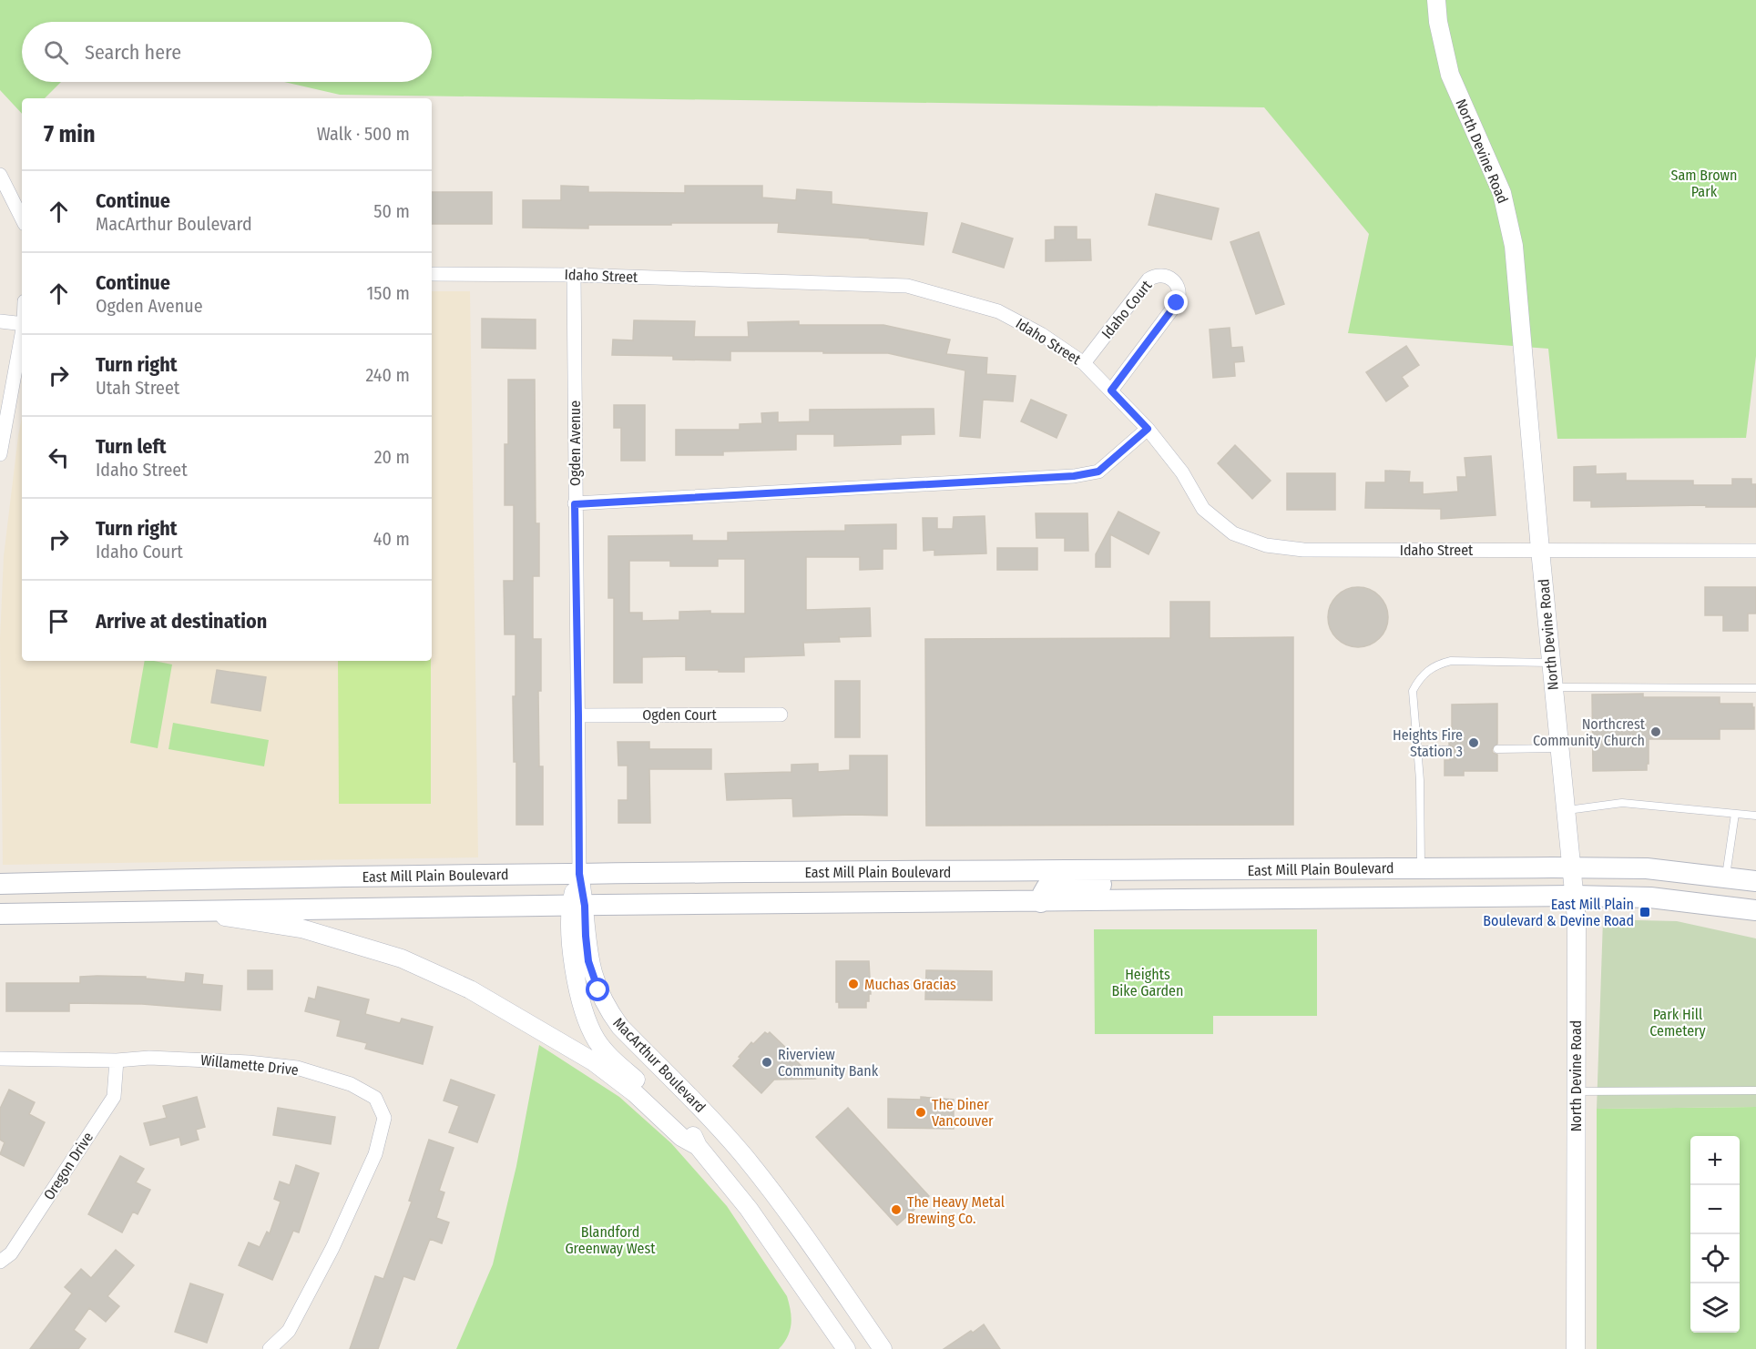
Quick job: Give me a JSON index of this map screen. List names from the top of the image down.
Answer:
{
  "streets": {
    "main road": ["East Mill Plain Boulevard"],
    "street": [
      "North Devine Road",
      "Idaho Street",
      "Idaho Court",
      "Ogden Avenue",
      "Ogden Court",
      "Willamette Drive",
      "MacArthur Boulevard",
      "Oregon Drive"
    ]
  },
  "crossings": [
    ["North Devine Road", "Idaho Street"],
    ["North Devine Road", "East Mill Plain Boulevard"],
    ["Idaho Street", "Idaho Court"],
    ["Idaho Street", "Ogden Avenue"],
    ["Ogden Avenue", "Ogden Court"],
    ["Ogden Avenue", "East Mill Plain Boulevard"],
    ["Ogden Avenue", "MacArthur Boulevard"],
    ["East Mill Plain Boulevard", "MacArthur Boulevard"],
    ["Willamette Drive", "Oregon Drive"]
  ],
  "parks": [
    "Sam Brown Park",
    "Heights Bike Garden",
    "Park Hill Cemetery",
    "Blandford Greenway West"
  ],
  "places": {
    "other": [
      "Northcrest Community Church",
      "Heights Fire Station 3",
      "Muchas Gracias",
      "Riverview Community Bank",
      "The Diner Vancouver",
      "The Heavy Metal Brewing Co."
    ],
    "transit": ["East Mill Plain Boulevard & Devine Road"]
  },
  "page": {
    "search": "Search here",
    "heading": ["7 min", "Walk · 500 m"],
    "list": [
      ["Continue", "MacArthur Boulevard", "50 m"],
      ["Continue", "Ogden Avenue", "150 m"],
      ["Turn right", "Utah Street", "240 m"],
      ["Turn left", "Idaho Street", "20 m"],
      ["Turn right", "Idaho Court", "40 m"],
      "Arrive at destination"
    ],
    "map_buttons": ["+", "−"]
  }
}
